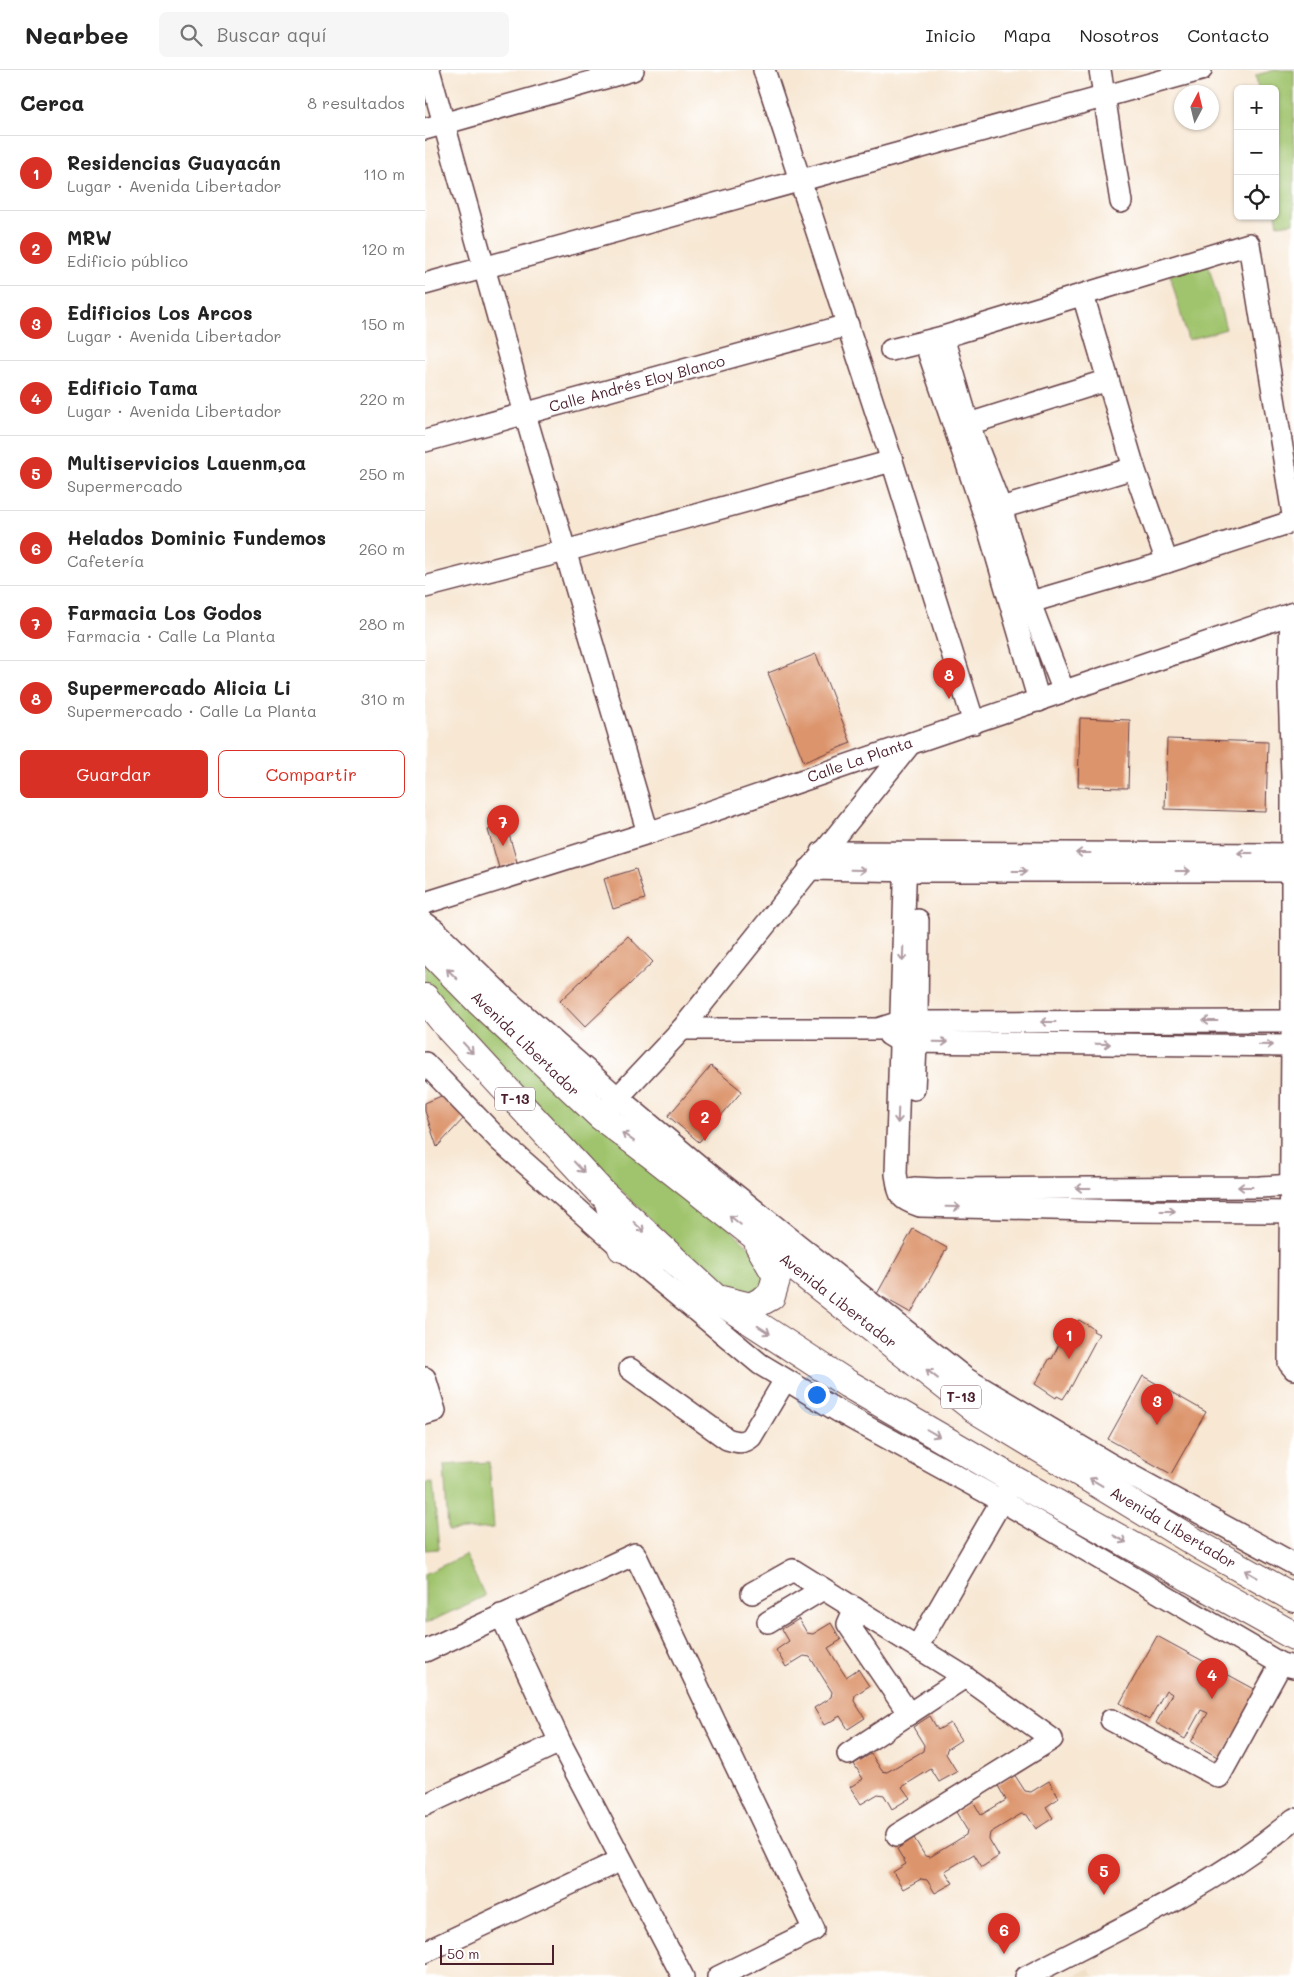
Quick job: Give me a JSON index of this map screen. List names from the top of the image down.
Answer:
{
  "streets": {
    "highway": ["Avenida Libertador", "T-13"],
    "street": ["Calle Andrés Eloy Blanco", "Calle La Planta"]
  },
  "crossings": [
    ["Avenida Libertador", "T-13"]
  ],
  "scale_bar": "50 m",
  "north": "top",
  "page": {
    "header": "Nearbee",
    "search": "Buscar aquí",
    "nav": [
      "Inicio",
      "Mapa",
      "Nosotros",
      "Contacto"
    ],
    "heading": ["Cerca", "8 resultados"],
    "map_buttons": ["+", "−"],
    "list": [
      {
        "mark": "1",
        "name": "Residencias Guayacán",
        "note": "Lugar · Avenida Libertador",
        "value": "110 m"
      },
      {
        "mark": "2",
        "name": "MRW",
        "note": "Edificio público",
        "value": "120 m"
      },
      {
        "mark": "3",
        "name": "Edificios Los Arcos",
        "note": "Lugar · Avenida Libertador",
        "value": "150 m"
      },
      {
        "mark": "4",
        "name": "Edificio Tama",
        "note": "Lugar · Avenida Libertador",
        "value": "220 m"
      },
      {
        "mark": "5",
        "name": "Multiservicios Lauenm,ca",
        "note": "Supermercado",
        "value": "250 m"
      },
      {
        "mark": "6",
        "name": "Helados Dominic Fundemos",
        "note": "Cafetería",
        "value": "260 m"
      },
      {
        "mark": "7",
        "name": "Farmacia Los Godos",
        "note": "Farmacia · Calle La Planta",
        "value": "280 m"
      },
      {
        "mark": "8",
        "name": "Supermercado Alicia Li",
        "note": "Supermercado · Calle La Planta",
        "value": "310 m"
      }
    ],
    "pins": [
      "8",
      "7",
      "2",
      "1",
      "3",
      "4",
      "5",
      "6"
    ],
    "buttons": ["Guardar", "Compartir"],
    "scale": "50 m"
  }
}
